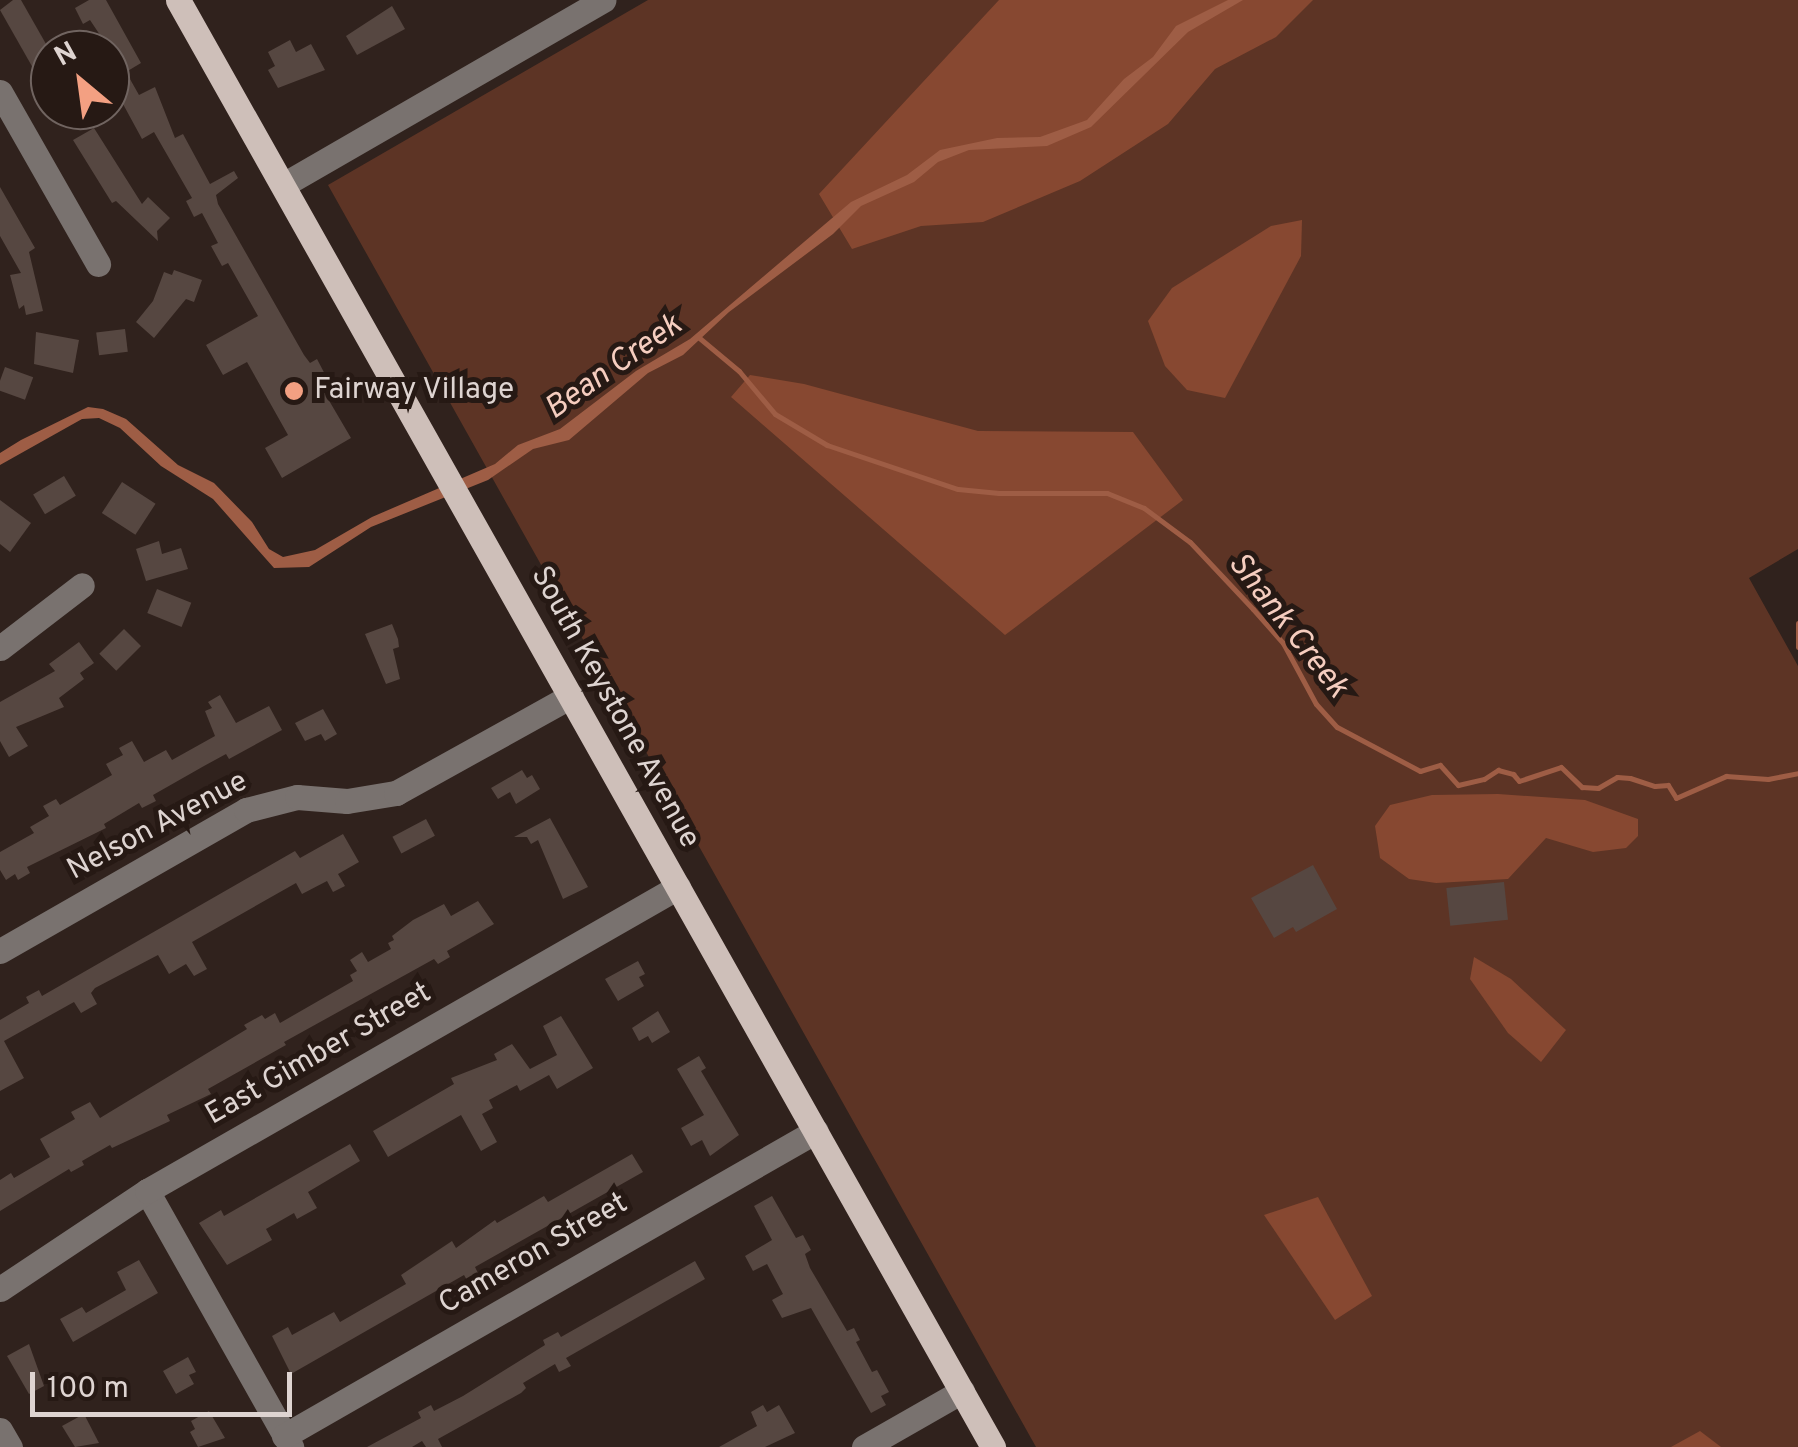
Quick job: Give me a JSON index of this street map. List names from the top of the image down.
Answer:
{
  "streets": {
    "main road": ["South Keystone Avenue"],
    "street": ["Nelson Avenue", "East Gimber Street", "Cameron Street"]
  },
  "crossings": [
    ["South Keystone Avenue", "Nelson Avenue"],
    ["South Keystone Avenue", "East Gimber Street"],
    ["South Keystone Avenue", "Cameron Street"]
  ],
  "water": ["Bean Creek", "Shank Creek"],
  "places": ["Fairway Village"],
  "scale_bar": "100 m",
  "north": "top left"
}
